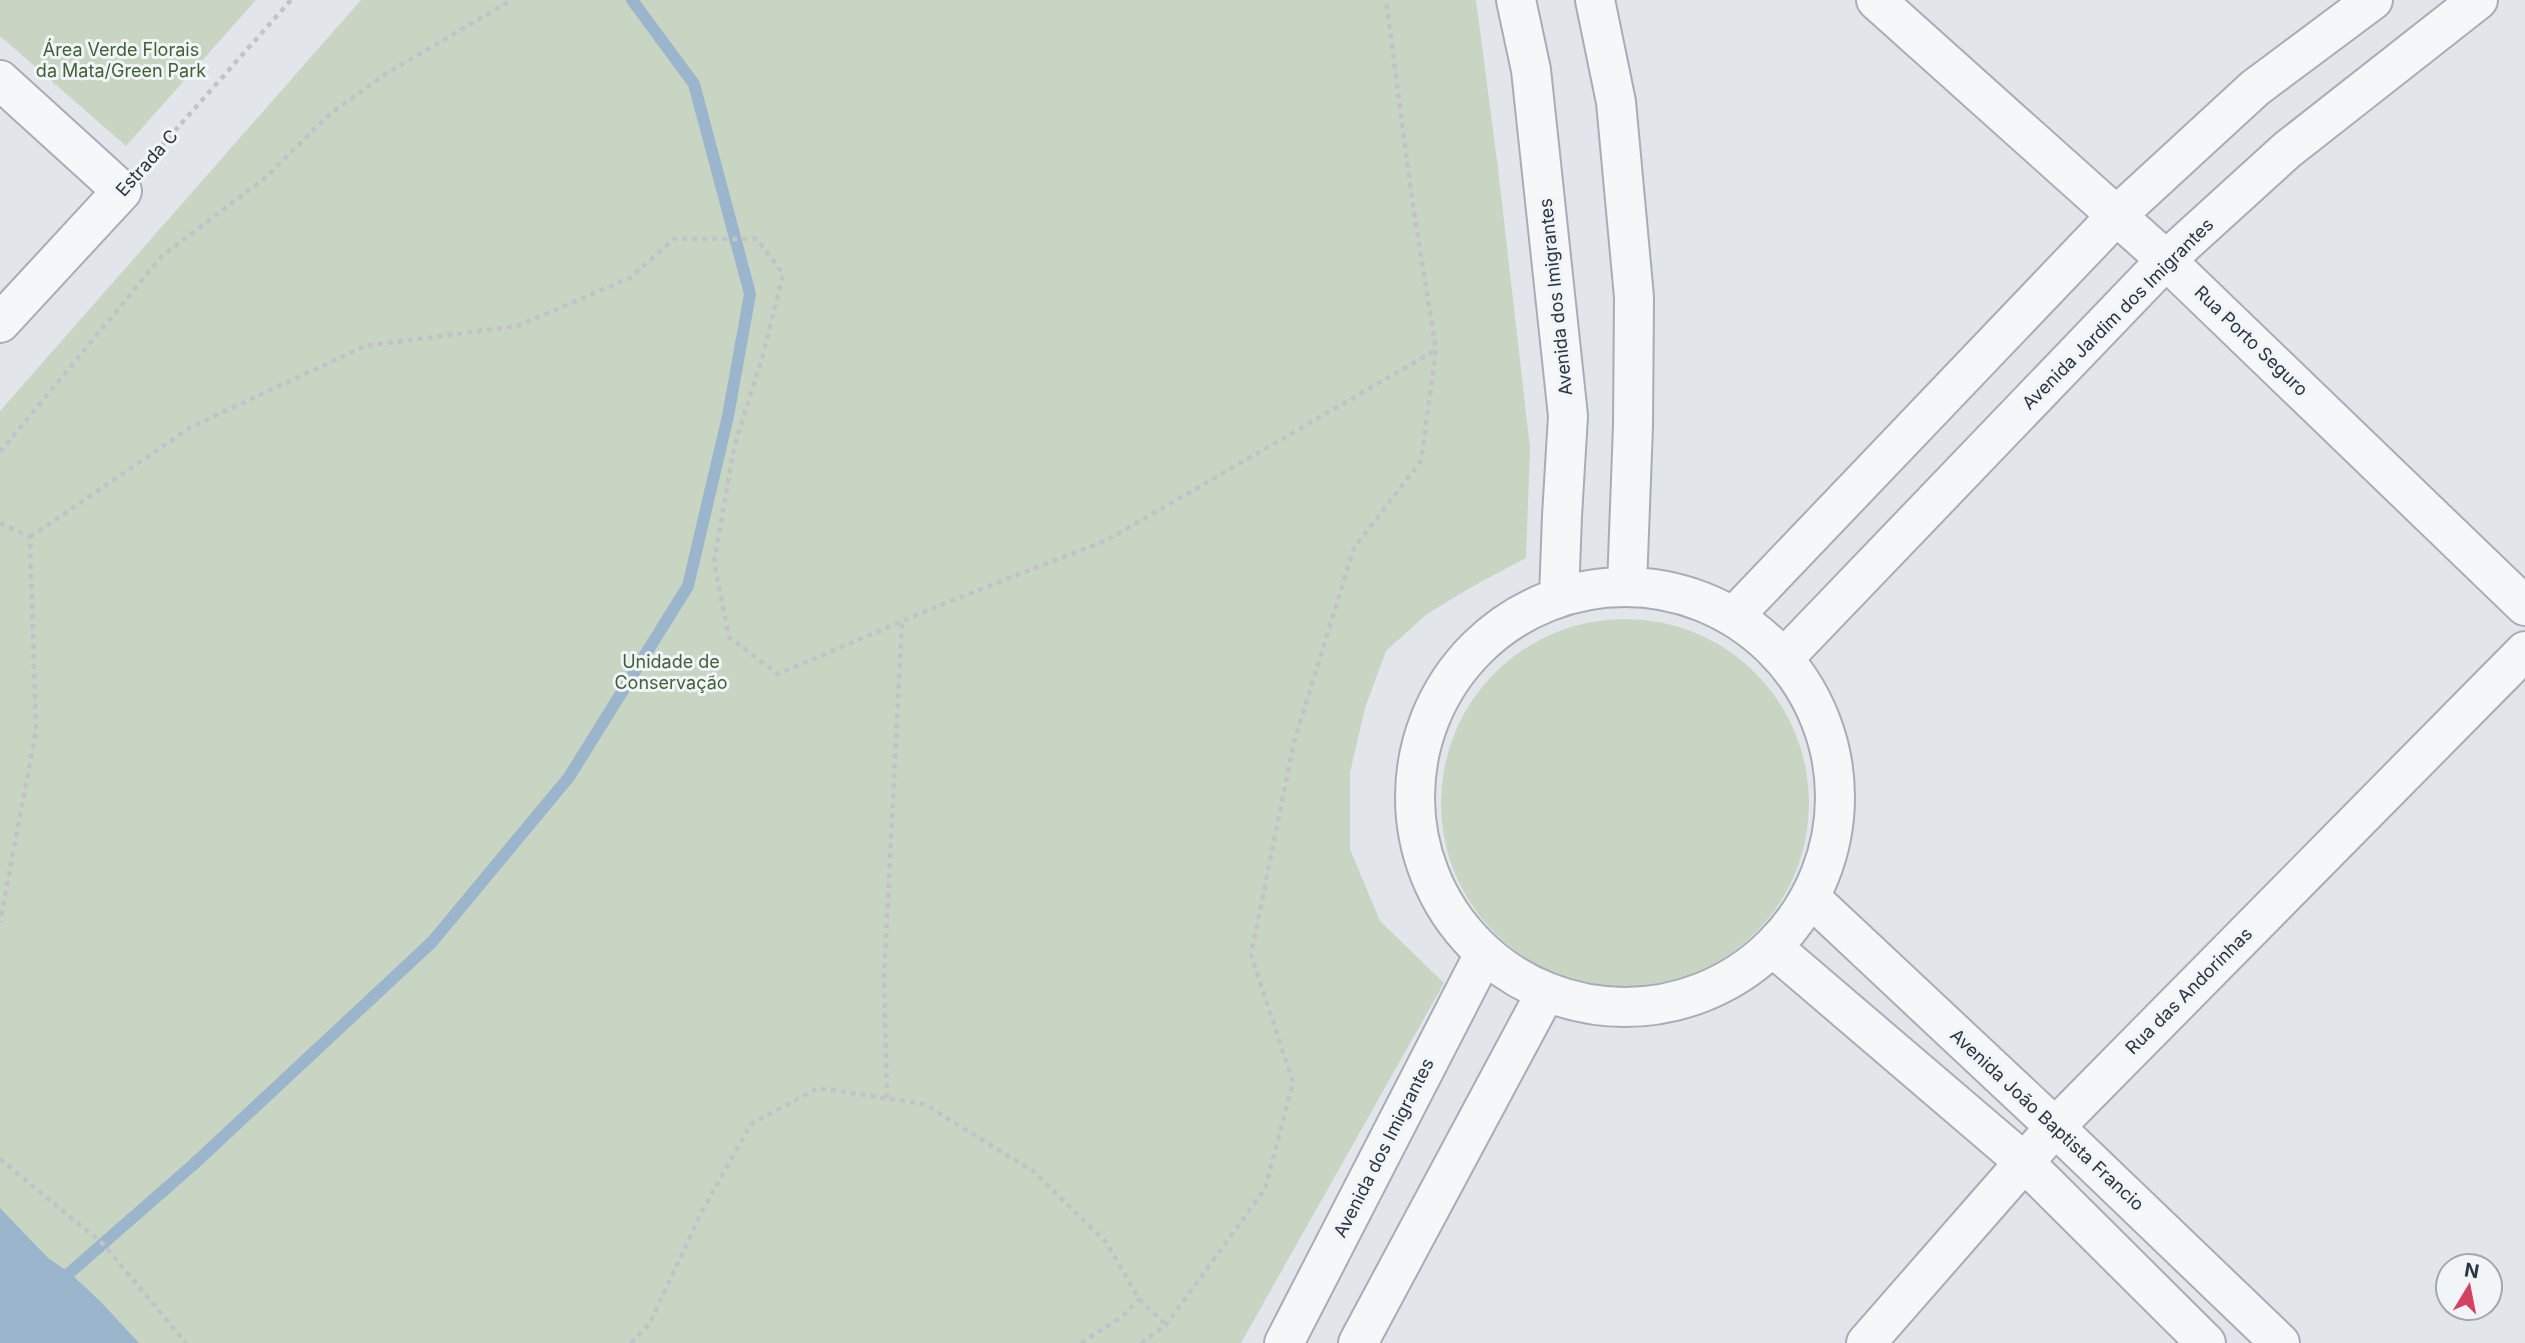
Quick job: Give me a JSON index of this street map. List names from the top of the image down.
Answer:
{
  "streets": {
    "street": [
      "Estrada C",
      "Avenida dos Imigrantes",
      "Avenida Jardim dos Imigrantes",
      "Rua Porto Seguro",
      "Rua das Andorinhas",
      "Avenida João Baptista Francio"
    ]
  },
  "crossings": [
    ["Avenida Jardim dos Imigrantes", "Rua Porto Seguro"],
    ["Rua das Andorinhas", "Avenida João Baptista Francio"]
  ],
  "parks": ["Área Verde Florais da Mata/Green Park", "Unidade de Conservação"],
  "north": "top"
}
